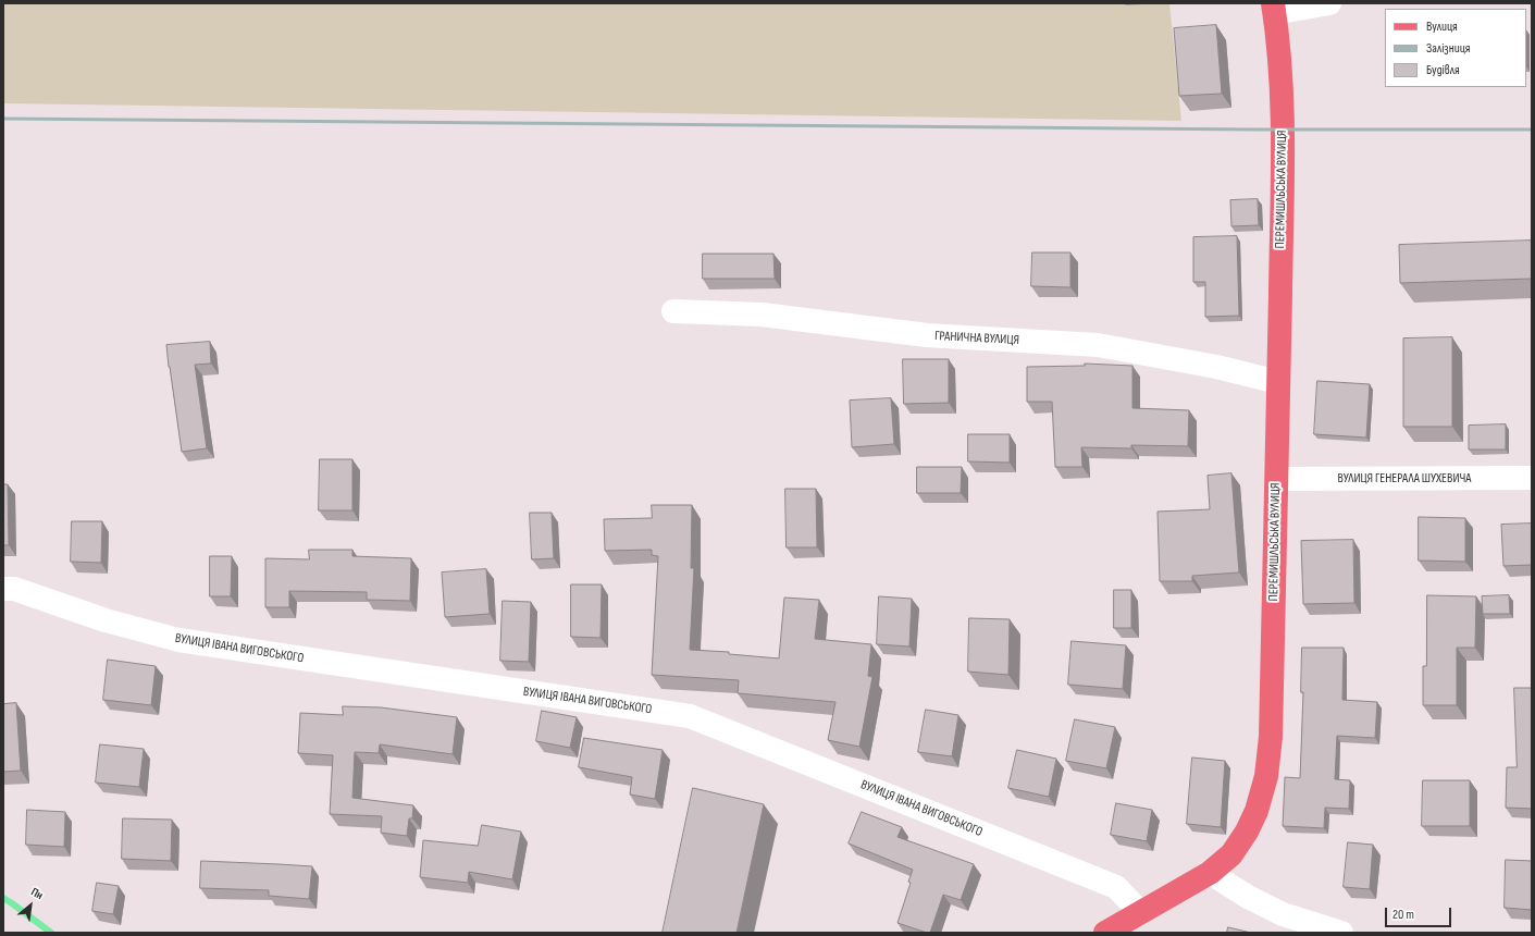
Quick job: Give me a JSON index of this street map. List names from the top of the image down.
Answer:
{
  "streets": {
    "main road": ["ПЕРЕМИШЛЬСЬКА ВУЛИЦЯ"],
    "street": ["ГРАНИЧНА ВУЛИЦЯ", "ВУЛИЦЯ ГЕНЕРАЛА ШУХЕВИЧА", "ВУЛИЦЯ ІВАНА ВИГОВСЬКОГО"]
  },
  "crossings": [
    ["ПЕРЕМИШЛЬСЬКА ВУЛИЦЯ", "ГРАНИЧНА ВУЛИЦЯ"],
    ["ПЕРЕМИШЛЬСЬКА ВУЛИЦЯ", "ВУЛИЦЯ ГЕНЕРАЛА ШУХЕВИЧА"],
    ["ПЕРЕМИШЛЬСЬКА ВУЛИЦЯ", "ВУЛИЦЯ ІВАНА ВИГОВСЬКОГО"]
  ],
  "legend": ["Вулиця", "Залізниця", "Будівля"],
  "scale_bar": "20 m",
  "north": "top right"
}
